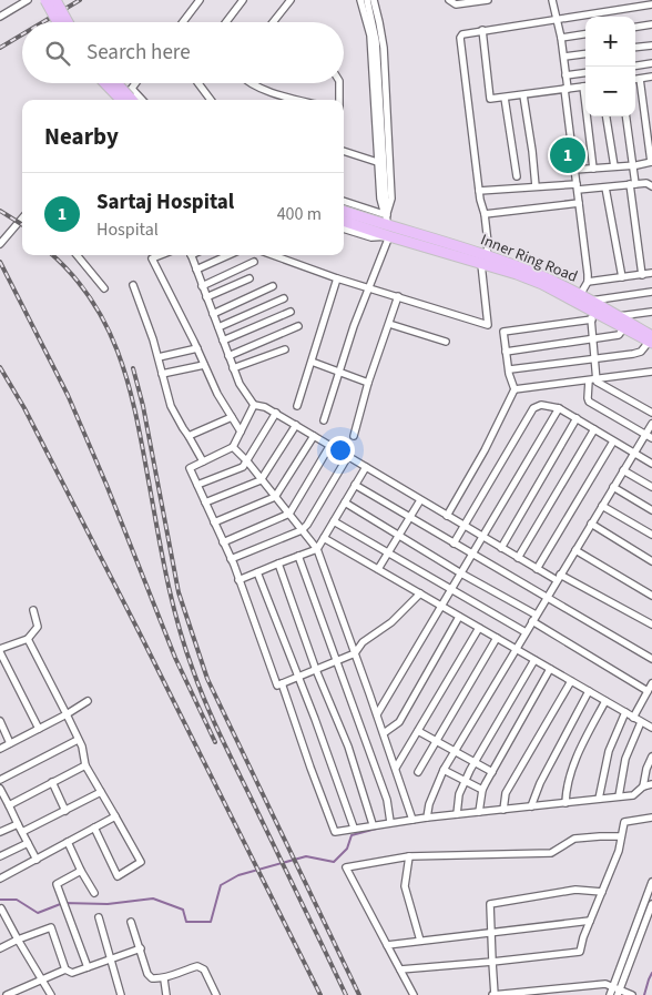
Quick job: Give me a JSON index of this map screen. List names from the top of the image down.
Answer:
{
  "streets": {
    "highway": ["Inner Ring Road"]
  },
  "page": {
    "map_buttons": ["+", "−"],
    "search": "Search here",
    "heading": "Nearby",
    "pins": "1",
    "list": [
      {
        "mark": "1",
        "name": "Sartaj Hospital",
        "note": "Hospital",
        "value": "400 m"
      }
    ]
  }
}
